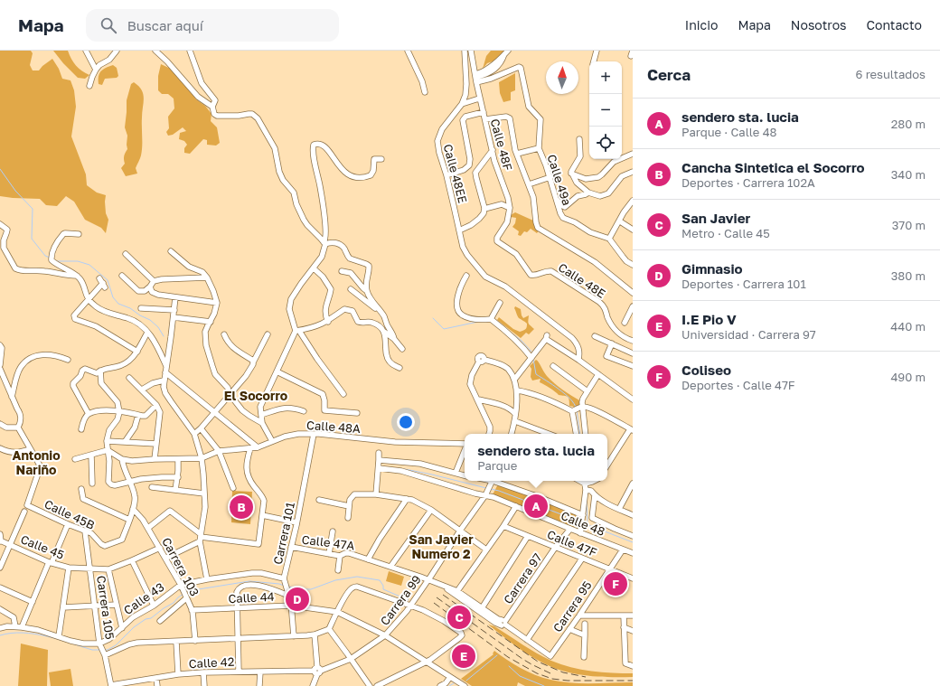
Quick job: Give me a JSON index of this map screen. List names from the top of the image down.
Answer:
{
  "streets": {
    "street": [
      "Calle 48F",
      "Calle 48EE",
      "Calle 49a",
      "Calle 48E",
      "Calle 48A",
      "Calle 45B",
      "Calle 48",
      "Carrera 101",
      "Calle 47A",
      "Calle 47F",
      "Calle 45",
      "Carrera 103",
      "Carrera 97",
      "Calle 44",
      "Calle 43",
      "Carrera 99",
      "Carrera 95",
      "Carrera 105",
      "Calle 42"
    ]
  },
  "crossings": [
    ["Calle 48F", "Calle 48E"],
    ["Calle 48A", "Carrera 101"],
    ["Calle 45B", "Carrera 105"],
    ["Calle 48", "Carrera 97"],
    ["Calle 48", "Carrera 99"],
    ["Calle 48", "Carrera 95"],
    ["Carrera 101", "Calle 47A"],
    ["Carrera 101", "Calle 44"],
    ["Carrera 101", "Calle 43"],
    ["Calle 47A", "Carrera 97"],
    ["Calle 47A", "Carrera 99"],
    ["Calle 47A", "Carrera 95"],
    ["Calle 47F", "Carrera 97"],
    ["Calle 47F", "Carrera 95"],
    ["Calle 45", "Carrera 103"],
    ["Calle 45", "Carrera 105"],
    ["Carrera 103", "Calle 44"],
    ["Carrera 103", "Calle 43"],
    ["Calle 44", "Carrera 99"],
    ["Calle 43", "Carrera 105"],
    ["Carrera 99", "Calle 42"],
    ["Carrera 105", "Calle 42"]
  ],
  "districts": ["El Socorro", "Antonio Nariño", "San Javier Numero 2"],
  "north": "top",
  "page": {
    "header": "Mapa",
    "search": "Buscar aquí",
    "nav": [
      "Inicio",
      "Mapa",
      "Nosotros",
      "Contacto"
    ],
    "heading": ["Cerca", "6 resultados"],
    "map_buttons": ["+", "−"],
    "list": [
      {
        "mark": "A",
        "name": "sendero sta. lucia",
        "note": "Parque · Calle 48",
        "value": "280 m"
      },
      {
        "mark": "B",
        "name": "Cancha Sintetica el Socorro",
        "note": "Deportes · Carrera 102A",
        "value": "340 m"
      },
      {
        "mark": "C",
        "name": "San Javier",
        "note": "Metro · Calle 45",
        "value": "370 m"
      },
      {
        "mark": "D",
        "name": "Gimnasio",
        "note": "Deportes · Carrera 101",
        "value": "380 m"
      },
      {
        "mark": "E",
        "name": "I.E Pio V",
        "note": "Universidad · Carrera 97",
        "value": "440 m"
      },
      {
        "mark": "F",
        "name": "Coliseo",
        "note": "Deportes · Calle 47F",
        "value": "490 m"
      }
    ],
    "popup": ["sendero sta. lucia", "Parque"],
    "pins": [
      "A",
      "B",
      "F",
      "D",
      "C",
      "E"
    ]
  }
}
